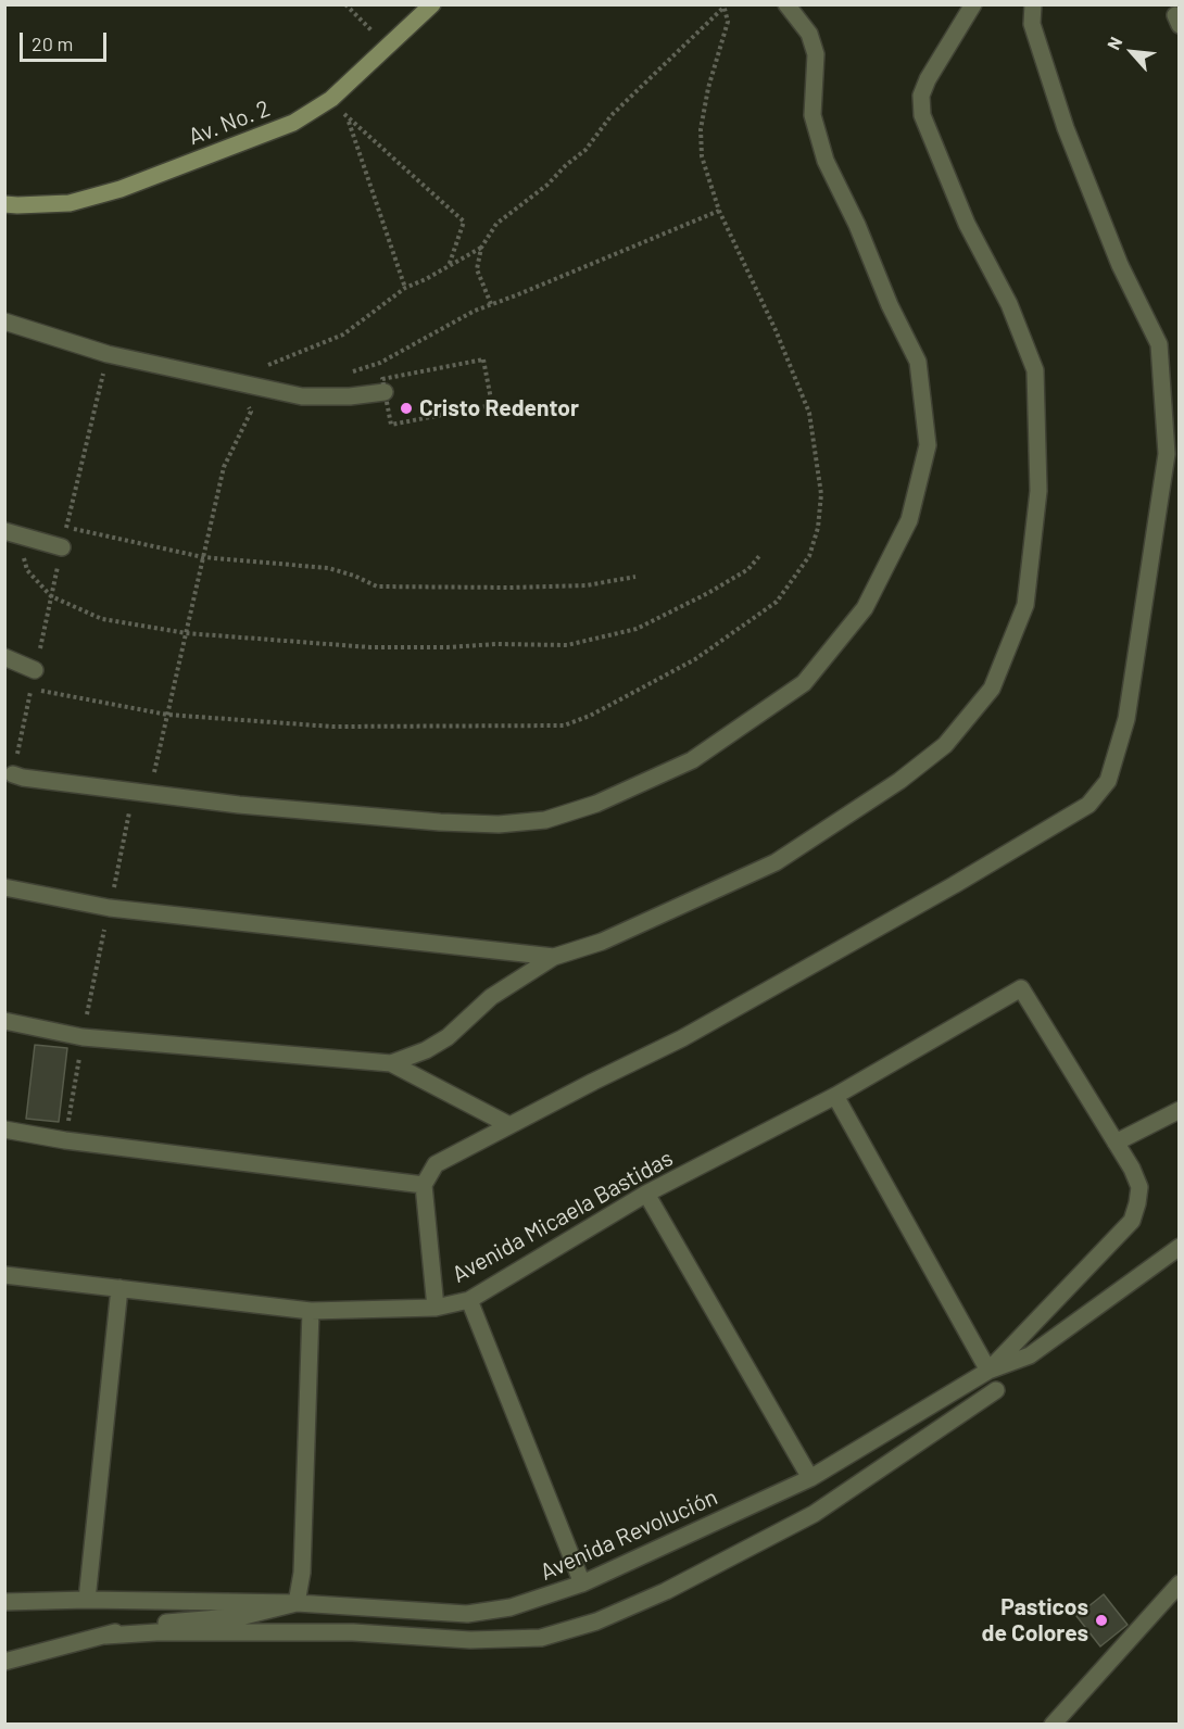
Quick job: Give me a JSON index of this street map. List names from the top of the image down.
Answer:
{
  "streets": {
    "street": ["Av. No. 2", "Avenida Micaela Bastidas", "Avenida Revolución"]
  },
  "crossings": [
    ["Avenida Micaela Bastidas", "Avenida Revolución"]
  ],
  "places": ["Cristo Redentor", "Pasticos de Colores"],
  "scale_bar": "20 m",
  "north": "top left"
}
